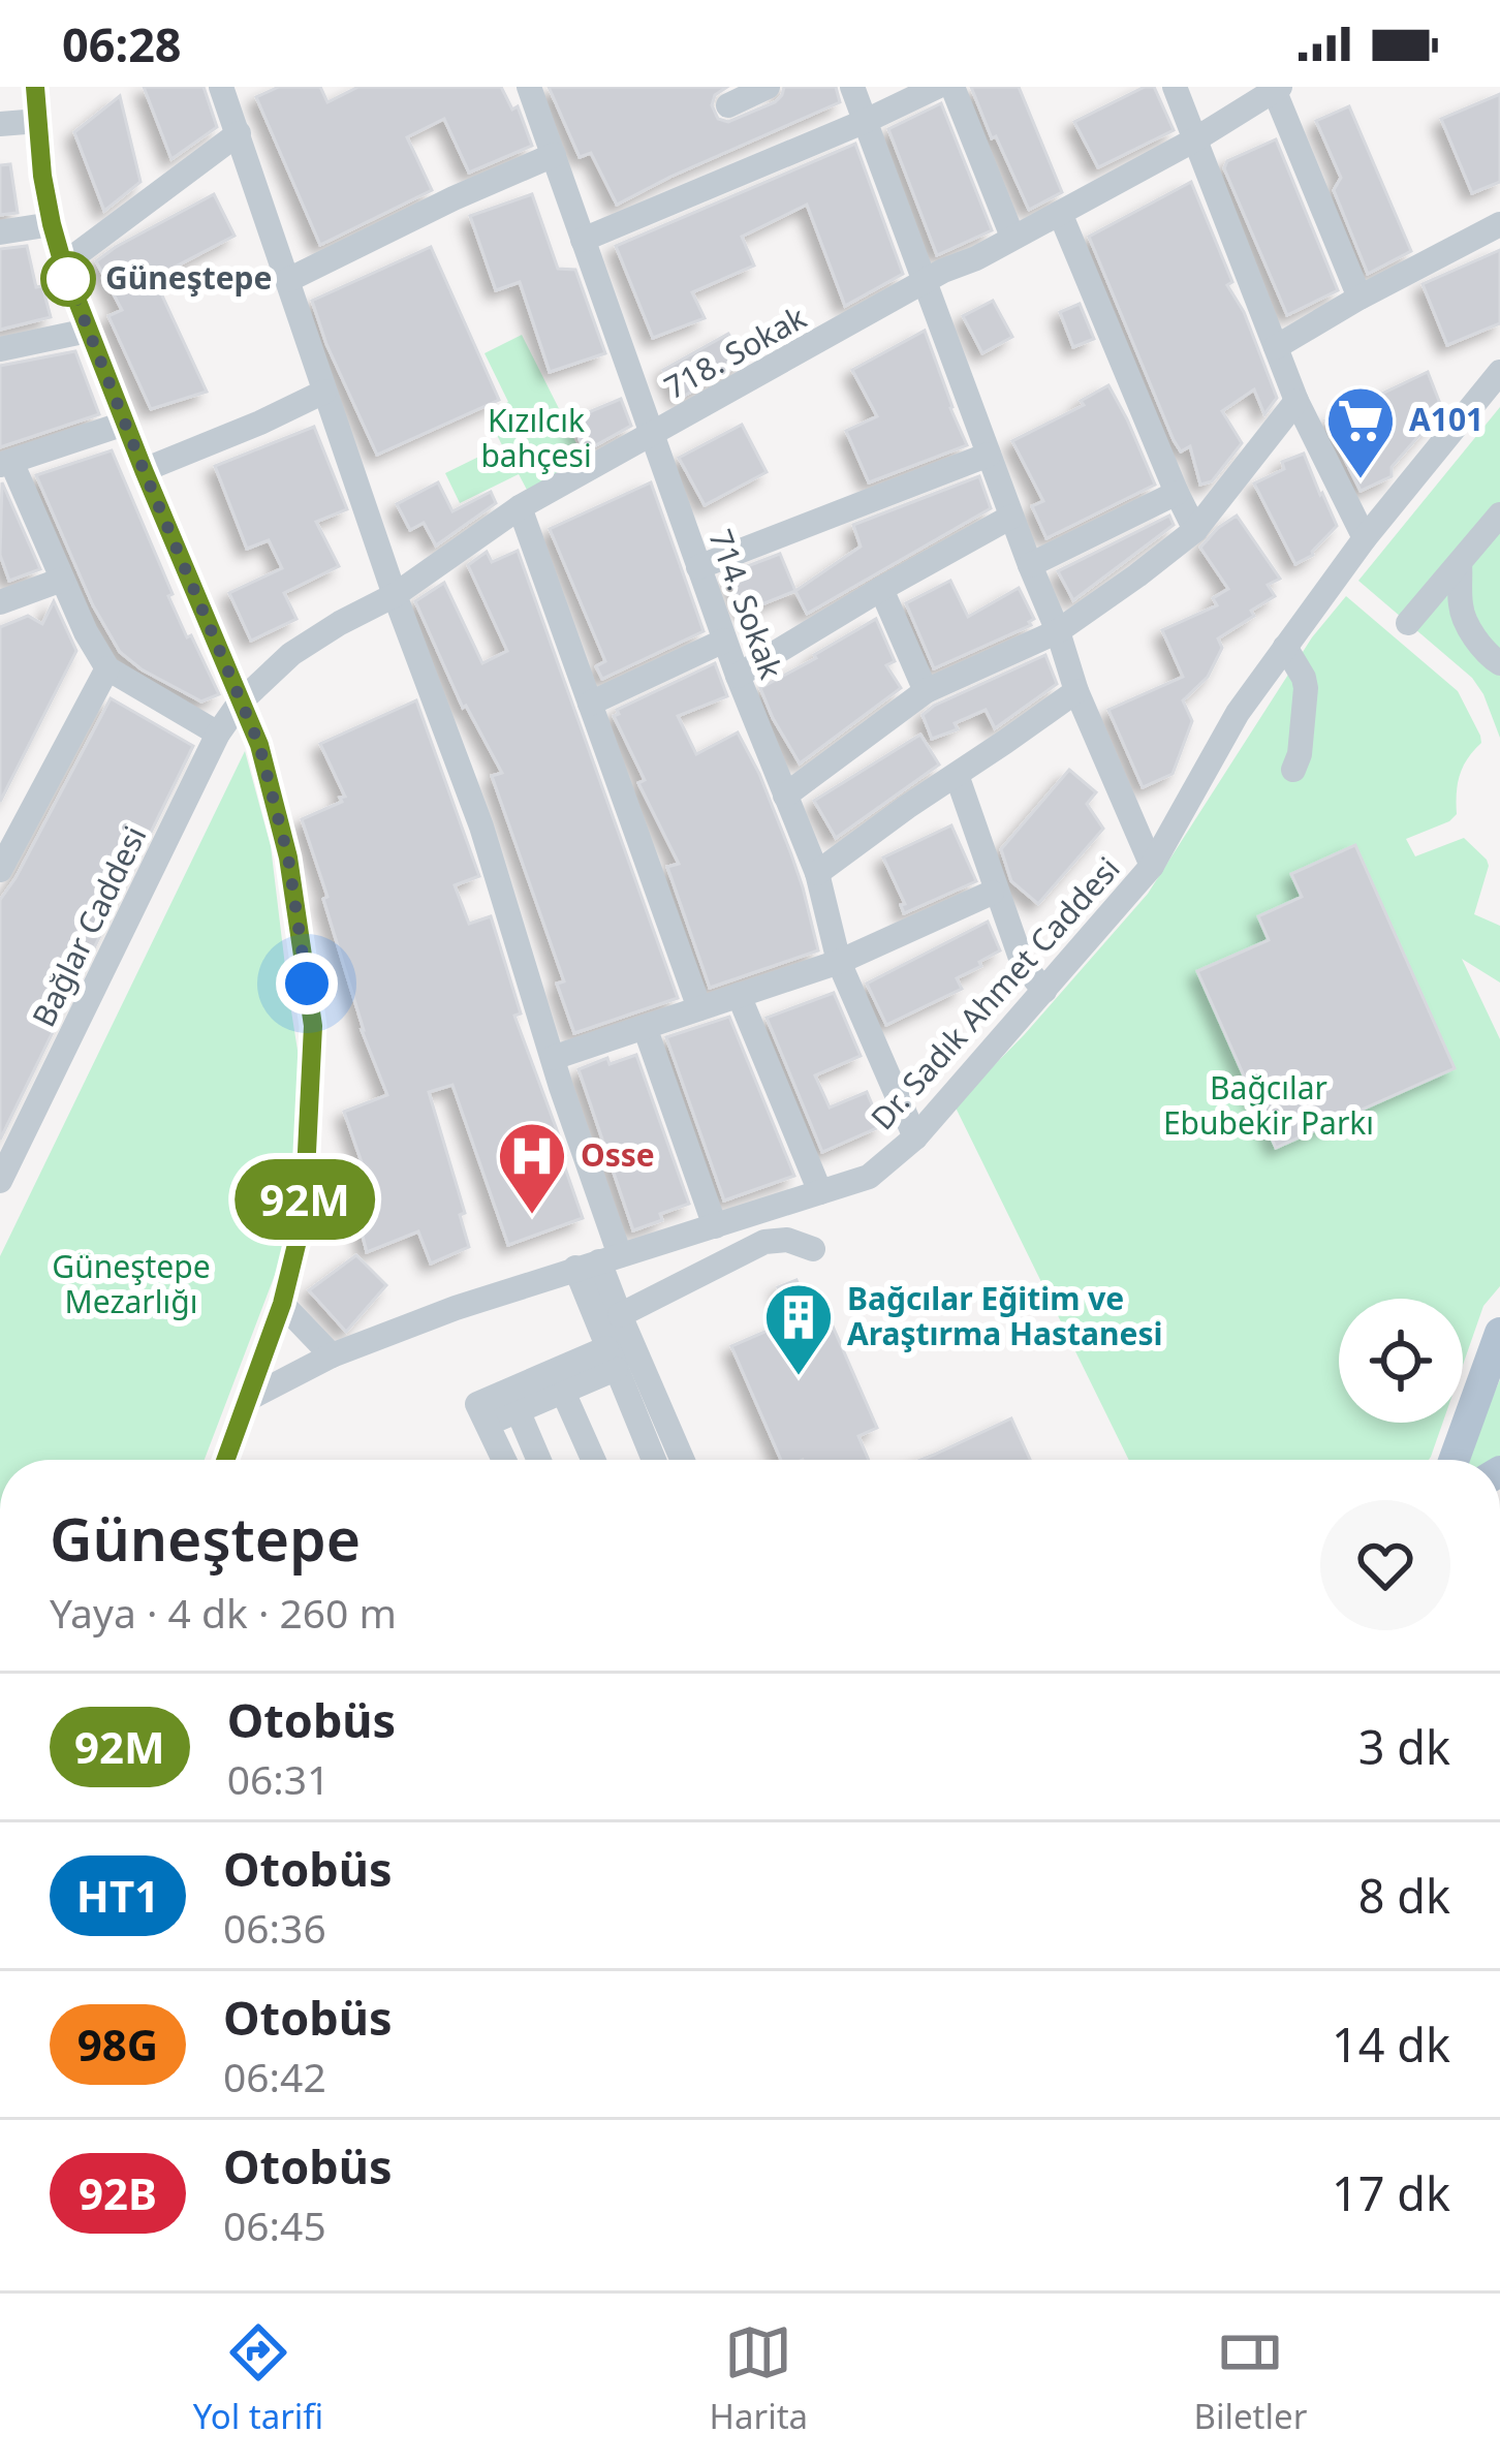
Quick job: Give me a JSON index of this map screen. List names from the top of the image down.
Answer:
{
  "streets": {
    "street": [
      "718. Sokak",
      "714. Sokak",
      "Bağlar Caddesi",
      "Dr. Sadık Ahmet Caddesi"
    ]
  },
  "crossings": [
    ["718. Sokak", "714. Sokak"],
    ["718. Sokak", "Bağlar Caddesi"],
    ["714. Sokak", "Dr. Sadık Ahmet Caddesi"]
  ],
  "parks": ["Kızılcık bahçesi", "Bağcılar Ebubekir Parkı", "Güneştepe Mezarlığı"],
  "places": {
    "other": ["Güneştepe"],
    "supermarket": ["A101"],
    "hospital": ["Osse"],
    "building": ["Bağcılar Eğitim ve Araştırma Hastanesi"]
  },
  "lines": ["bus line 92M"],
  "page": {
    "status": "06:28",
    "on_map": "92M",
    "heading": ["Güneştepe", "Yaya · 4 dk · 260 m"],
    "list": [
      {
        "mark": "92M",
        "name": "Otobüs",
        "note": "06:31",
        "value": "3 dk"
      },
      {
        "mark": "HT1",
        "name": "Otobüs",
        "note": "06:36",
        "value": "8 dk"
      },
      {
        "mark": "98G",
        "name": "Otobüs",
        "note": "06:42",
        "value": "14 dk"
      },
      {
        "mark": "92B",
        "name": "Otobüs",
        "note": "06:45",
        "value": "17 dk"
      }
    ],
    "tabs": ["Yol tarifi", "Harita", "Biletler"]
  }
}
